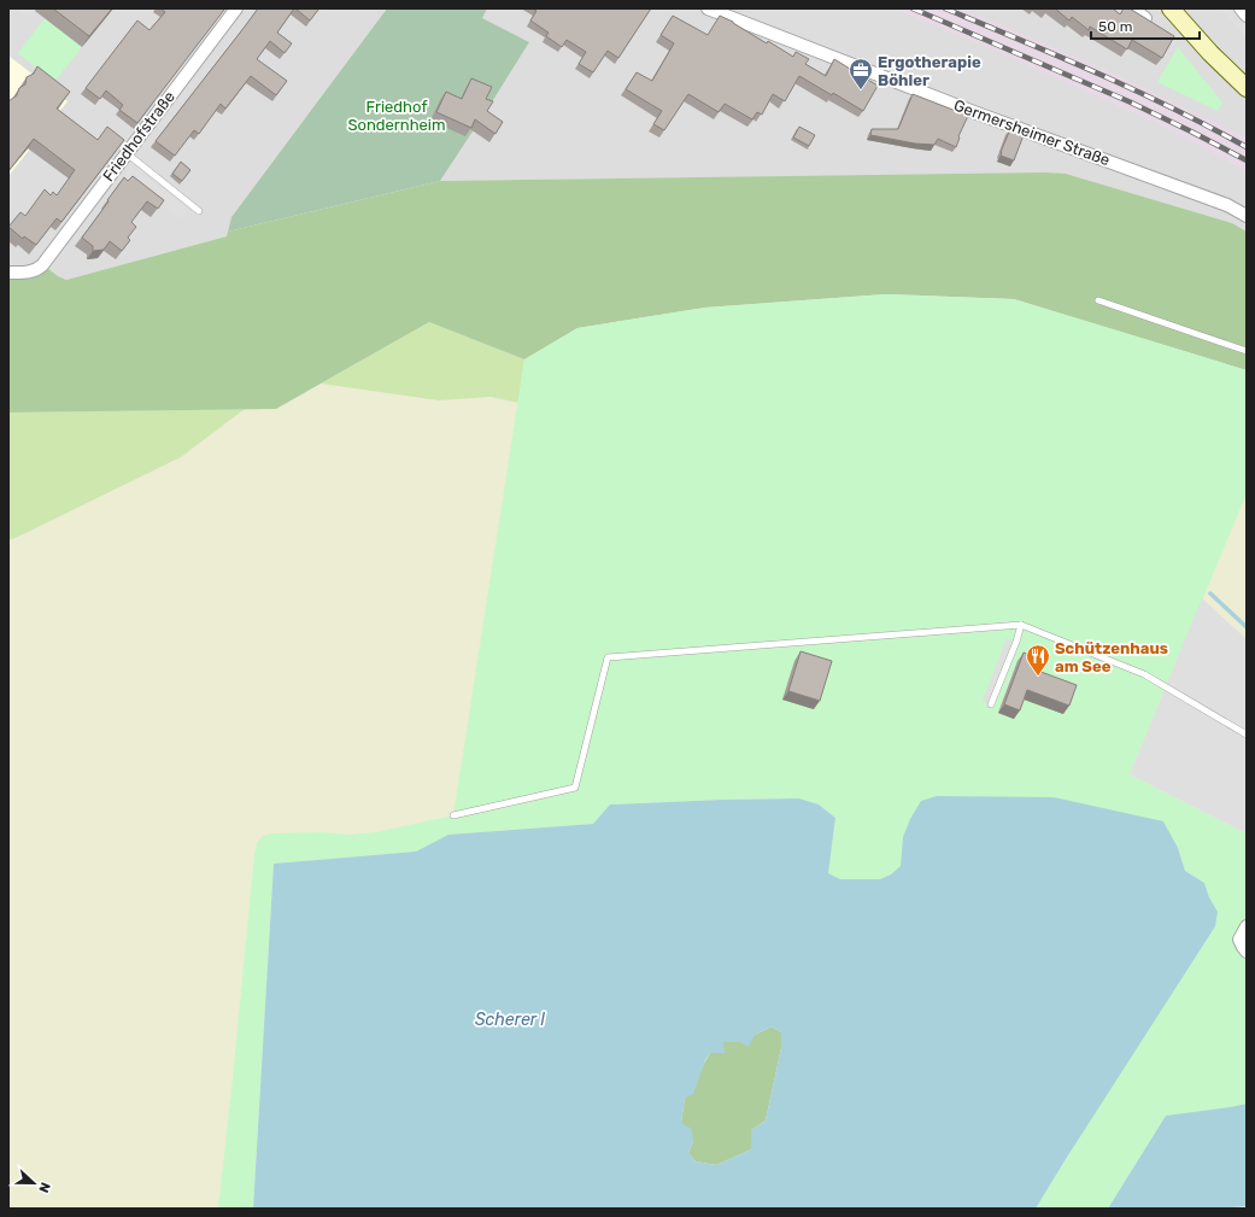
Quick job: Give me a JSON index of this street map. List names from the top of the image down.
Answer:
{
  "streets": {
    "street": ["Germersheimer Straße", "Friedhofstraße"]
  },
  "water": ["Scherer I"],
  "parks": ["Friedhof Sondernheim"],
  "places": {
    "office": ["Ergotherapie Böhler"],
    "restaurant": ["Schützenhaus am See"]
  },
  "scale_bar": "50 m",
  "north": "right"
}
